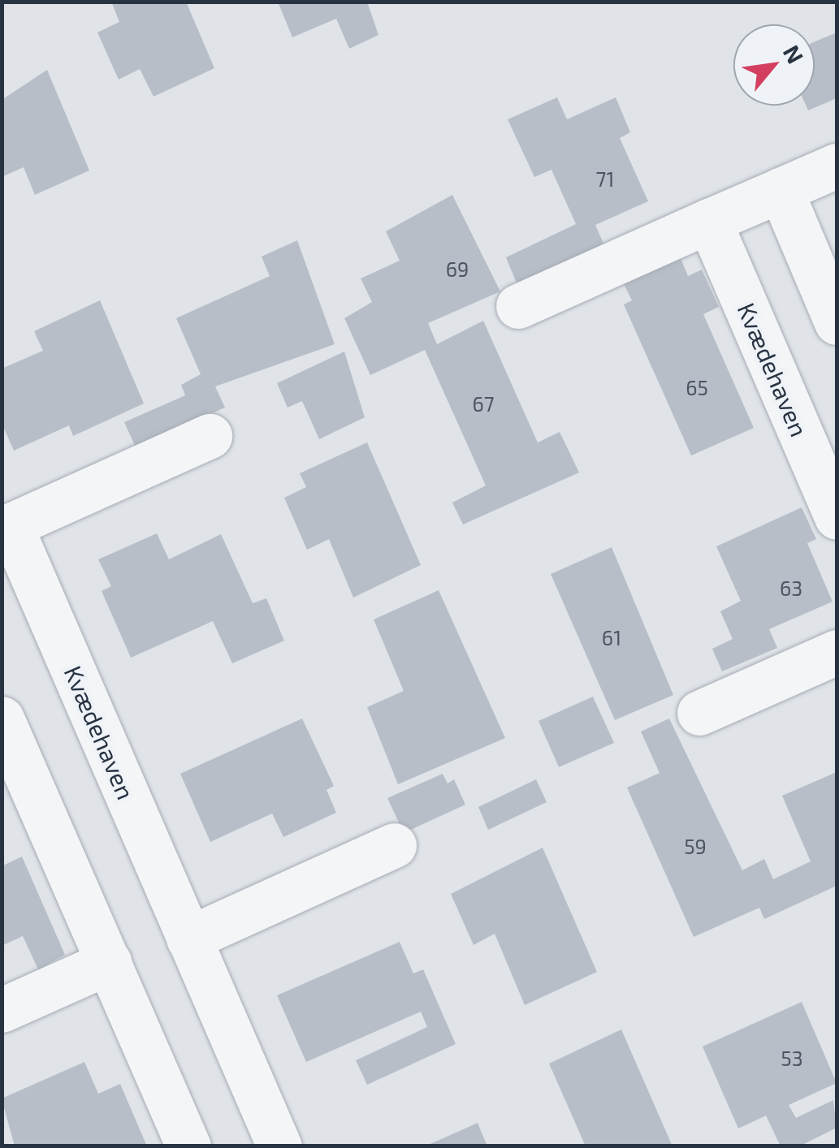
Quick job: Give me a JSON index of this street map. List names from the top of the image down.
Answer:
{
  "streets": {
    "street": ["Kvædehaven"]
  },
  "house_numbers": [
    "71",
    "69",
    "65",
    "67",
    "63",
    "61",
    "59",
    "53"
  ],
  "north": "top right"
}
